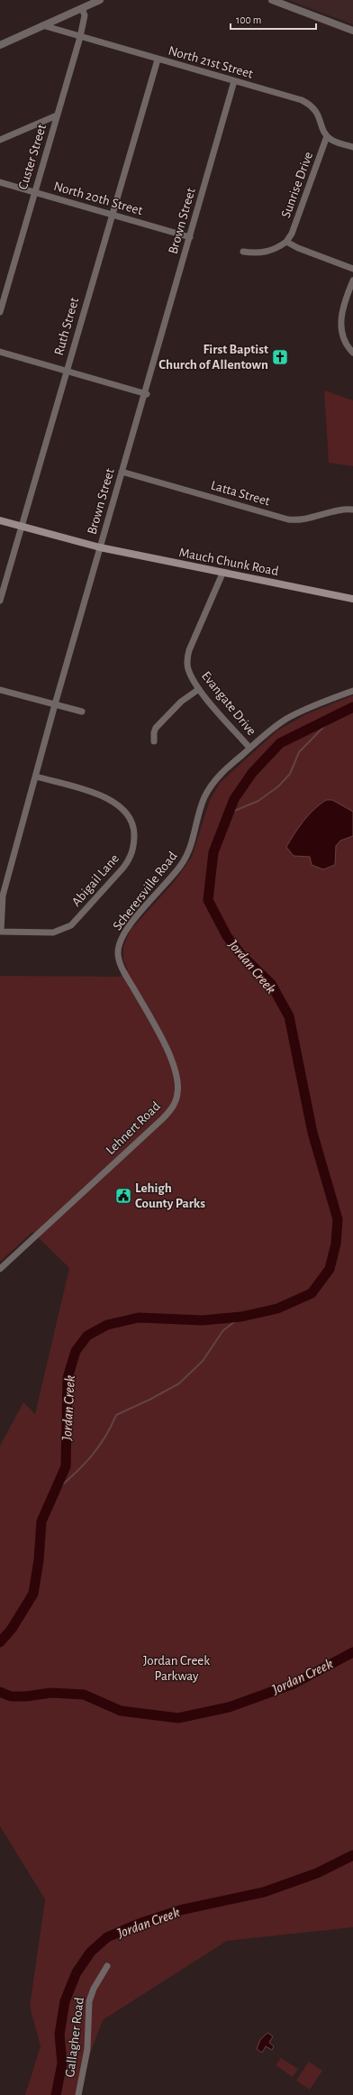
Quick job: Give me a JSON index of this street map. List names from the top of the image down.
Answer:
{
  "streets": {
    "main road": ["Mauch Chunk Road"],
    "street": [
      "North 21st Street",
      "Custer Street",
      "Sunrise Drive",
      "North 20th Street",
      "Brown Street",
      "Ruth Street",
      "Latta Street",
      "Evangate Drive",
      "Abigail Lane",
      "Scherersville Road",
      "Lehnert Road",
      "Gallagher Road"
    ]
  },
  "crossings": [
    ["North 21st Street", "Custer Street"],
    ["North 21st Street", "Sunrise Drive"],
    ["North 21st Street", "Brown Street"],
    ["North 21st Street", "Ruth Street"],
    ["Custer Street", "North 20th Street"],
    ["North 20th Street", "Brown Street"],
    ["North 20th Street", "Ruth Street"],
    ["Brown Street", "Latta Street"],
    ["Brown Street", "Mauch Chunk Road"],
    ["Brown Street", "Abigail Lane"],
    ["Ruth Street", "Mauch Chunk Road"],
    ["Mauch Chunk Road", "Evangate Drive"],
    ["Evangate Drive", "Scherersville Road"],
    ["Scherersville Road", "Lehnert Road"]
  ],
  "water": ["Jordan Creek"],
  "parks": ["Jordan Creek Parkway"],
  "places": {
    "church": ["First Baptist Church of Allentown"],
    "public building": ["Lehigh County Parks"]
  },
  "scale_bar": "100 m"
}
